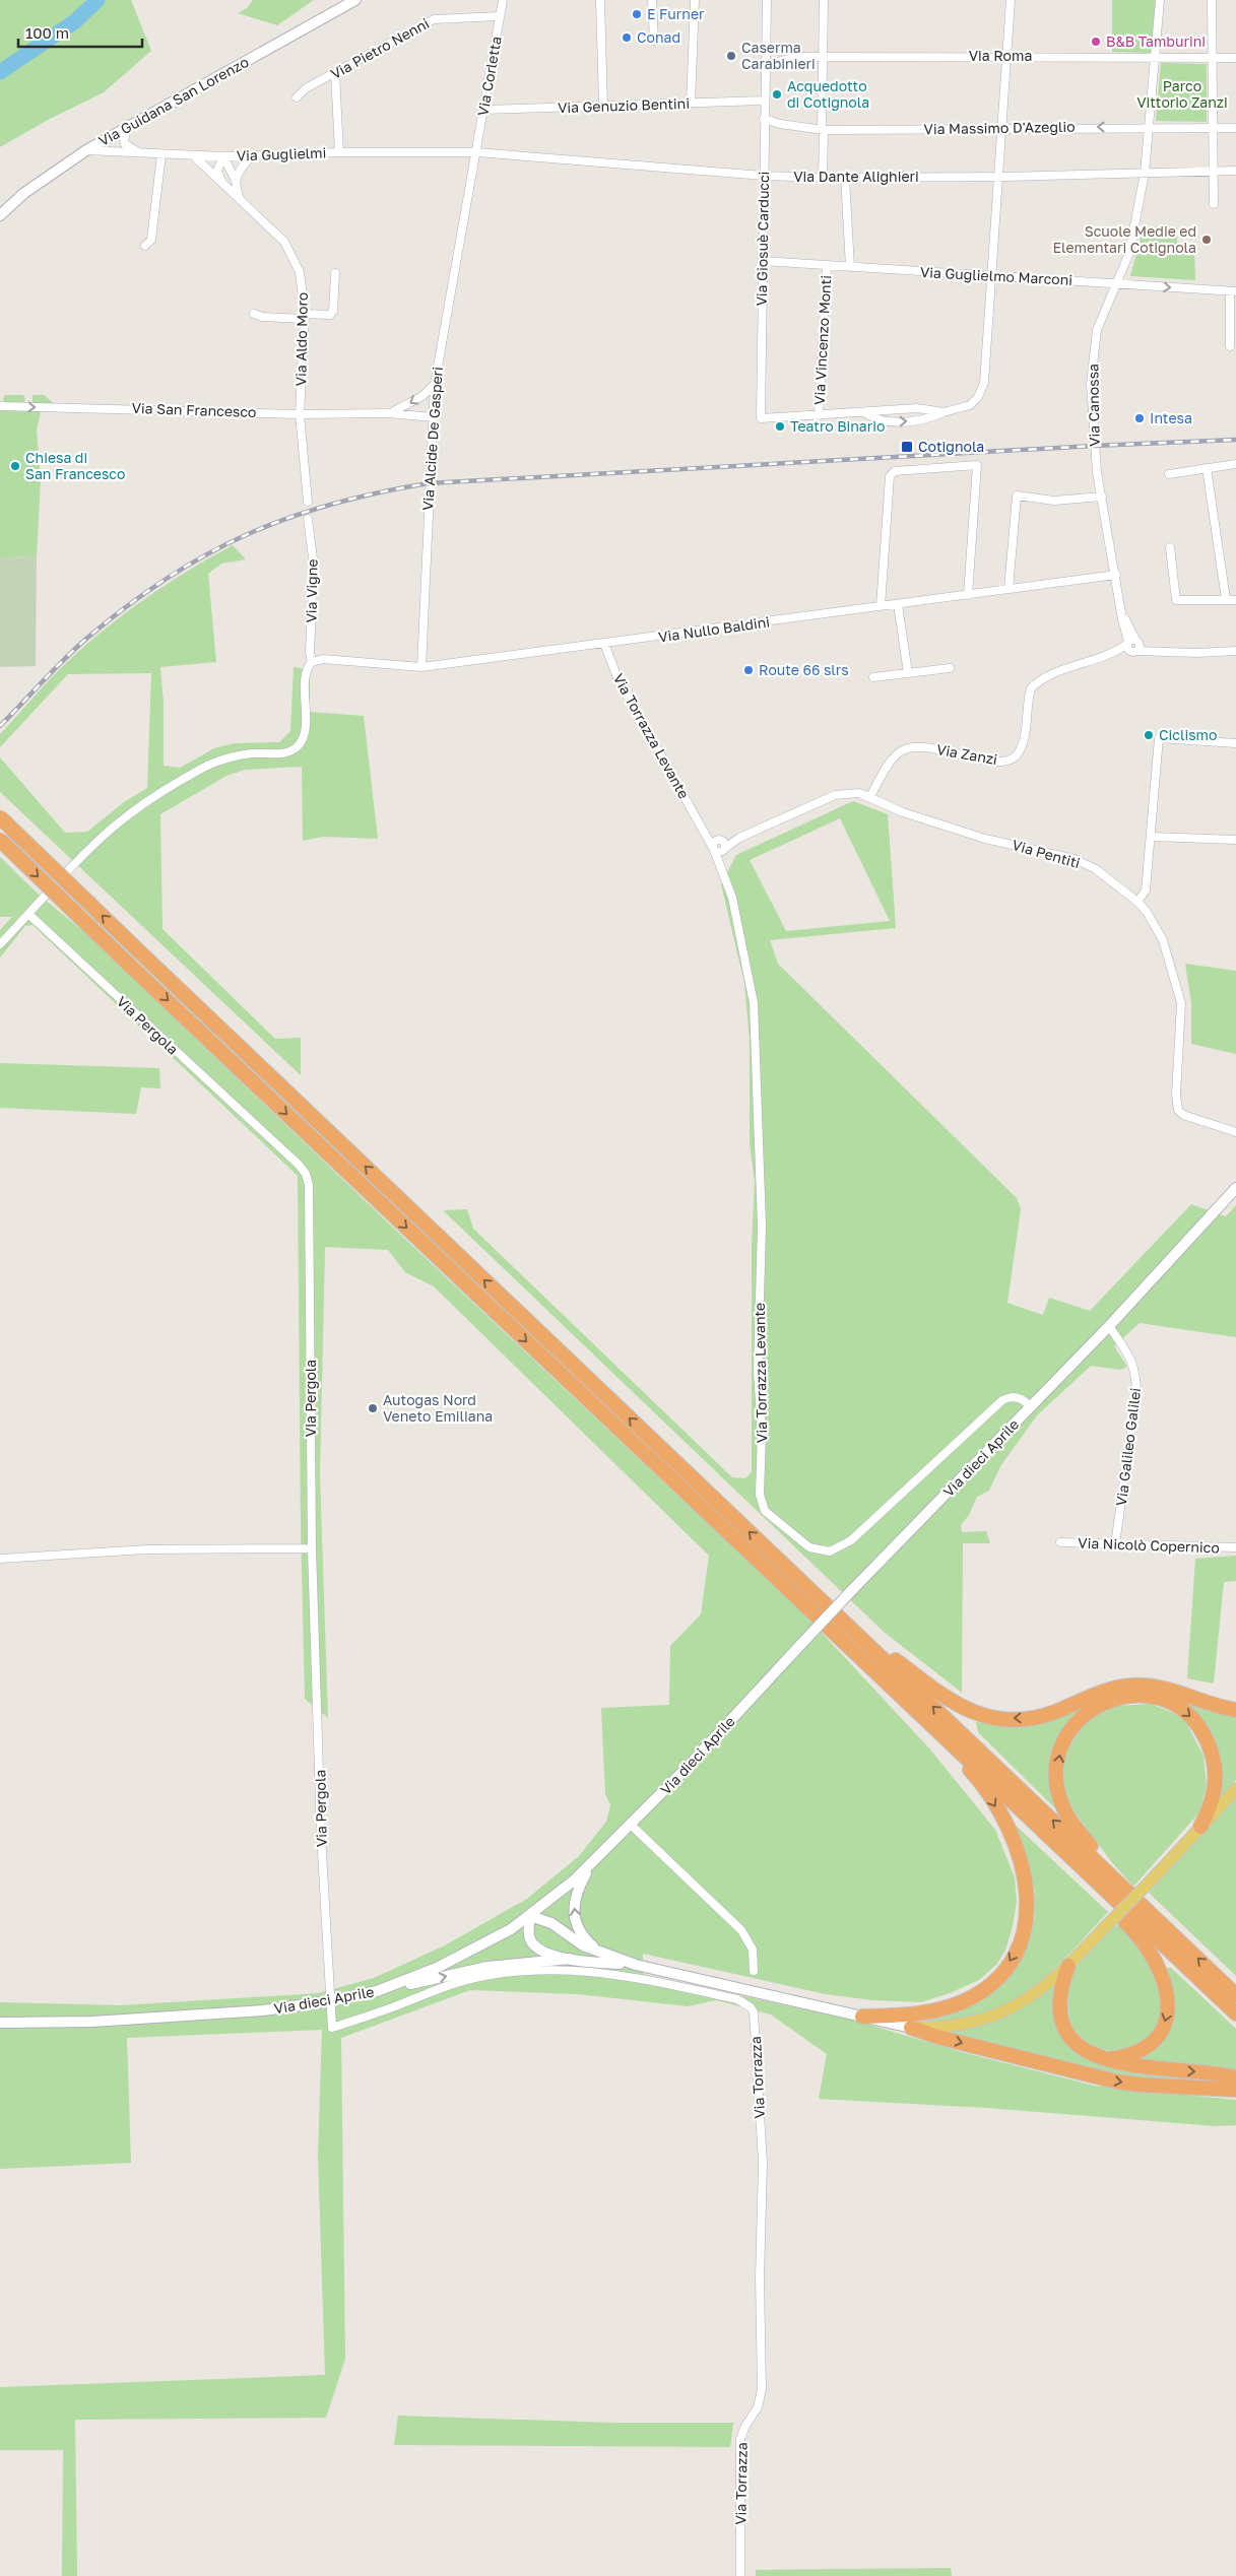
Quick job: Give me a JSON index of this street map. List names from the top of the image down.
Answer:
{
  "streets": {
    "main road": ["Via Guidana San Lorenzo", "Via dieci Aprile"],
    "street": [
      "Via Pietro Nenni",
      "Via Roma",
      "Via Corletta",
      "Via Genuzio Bentini",
      "Via Massimo D'Azeglio",
      "Via Guglielmi",
      "Via Dante Alighieri",
      "Via Giosuè Carducci",
      "Via Guglielmo Marconi",
      "Via Aldo Moro",
      "Via Vincenzo Monti",
      "Via Canossa",
      "Via San Francesco",
      "Via Alcide De Gasperi",
      "Via Vigne",
      "Via Nullo Baldini",
      "Via Torrazza Levante",
      "Via Zanzi",
      "Via Pentiti",
      "Via Pergola",
      "Via Galileo Galilei",
      "Via Nicolò Copernico",
      "Via Torrazza"
    ]
  },
  "crossings": [
    ["Via Pietro Nenni", "Via Corletta"],
    ["Via Roma", "Via Giosuè Carducci"],
    ["Via Roma", "Via Canossa"],
    ["Via Corletta", "Via Genuzio Bentini"],
    ["Via Corletta", "Via Guglielmi"],
    ["Via Corletta", "Via Dante Alighieri"],
    ["Via Corletta", "Via Alcide De Gasperi"],
    ["Via Guidana San Lorenzo", "Via Guglielmi"],
    ["Via Genuzio Bentini", "Via Giosuè Carducci"],
    ["Via Massimo D'Azeglio", "Via Giosuè Carducci"],
    ["Via Massimo D'Azeglio", "Via Canossa"],
    ["Via Guglielmi", "Via Dante Alighieri"],
    ["Via Guglielmi", "Via Aldo Moro"],
    ["Via Guglielmi", "Via Alcide De Gasperi"],
    ["Via Dante Alighieri", "Via Giosuè Carducci"],
    ["Via Dante Alighieri", "Via Vincenzo Monti"],
    ["Via Dante Alighieri", "Via Canossa"],
    ["Via Dante Alighieri", "Via Alcide De Gasperi"],
    ["Via Giosuè Carducci", "Via Guglielmo Marconi"],
    ["Via Giosuè Carducci", "Via Vincenzo Monti"],
    ["Via Guglielmo Marconi", "Via Vincenzo Monti"],
    ["Via Guglielmo Marconi", "Via Canossa"],
    ["Via Aldo Moro", "Via San Francesco"],
    ["Via Canossa", "Via Nullo Baldini"],
    ["Via Canossa", "Via Zanzi"],
    ["Via San Francesco", "Via Alcide De Gasperi"],
    ["Via Alcide De Gasperi", "Via Nullo Baldini"],
    ["Via Vigne", "Via Nullo Baldini"],
    ["Via Vigne", "Via Pergola"],
    ["Via Nullo Baldini", "Via Torrazza Levante"],
    ["Via Torrazza Levante", "Via Pentiti"],
    ["Via Torrazza Levante", "Via dieci Aprile"],
    ["Via Zanzi", "Via Pentiti"],
    ["Via Pergola", "Via dieci Aprile"],
    ["Via Pergola", "Via Torrazza"],
    ["Via Galileo Galilei", "Via dieci Aprile"],
    ["Via Galileo Galilei", "Via Nicolò Copernico"]
  ],
  "parks": ["Parco Vittorio Zanzi"],
  "places": {
    "other": [
      "E Furner",
      "Conad",
      "B&B Tamburini",
      "Caserma Carabinieri",
      "Acquedotto di Cotignola",
      "Scuole Medie ed Elementari Cotignola",
      "Intesa",
      "Teatro Binario",
      "Chiesa di San Francesco",
      "Route 66 slrs",
      "Ciclismo",
      "Autogas Nord Veneto Emiliana"
    ],
    "transit": ["Cotignola"]
  },
  "scale_bar": "100 m"
}
